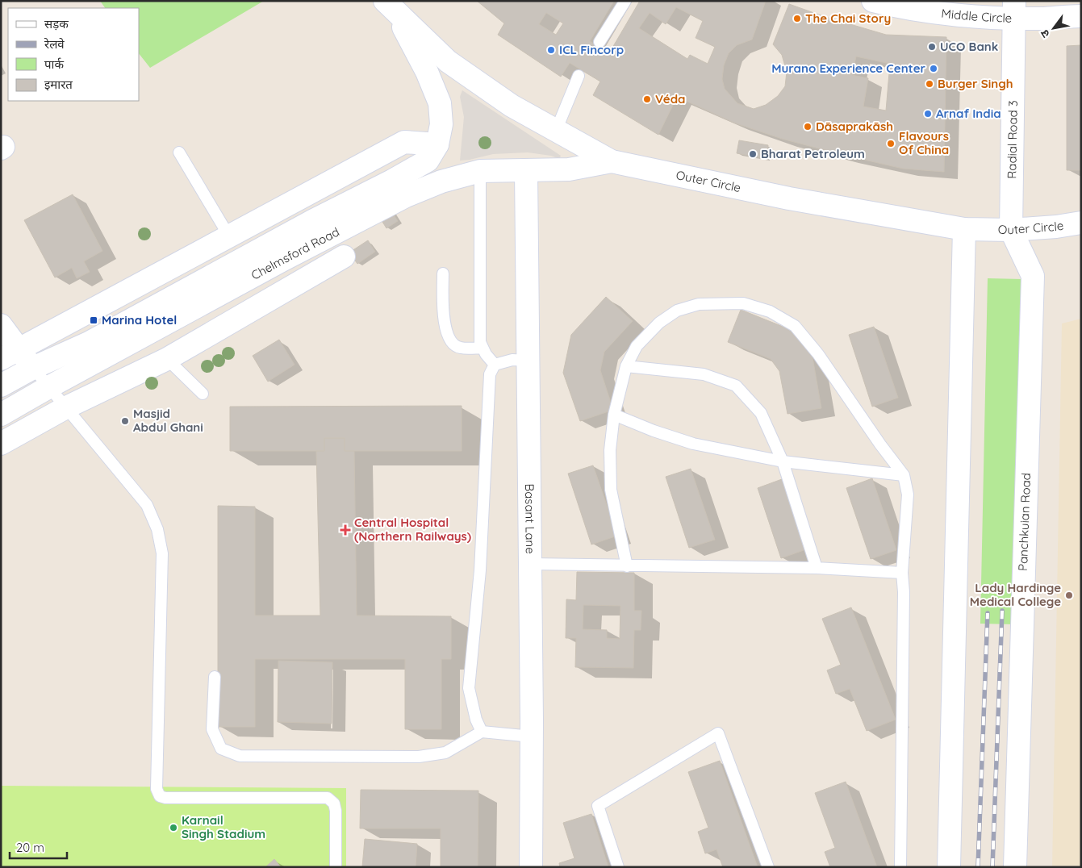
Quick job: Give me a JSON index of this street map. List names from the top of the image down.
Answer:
{
  "streets": {
    "main road": [
      "Middle Circle",
      "Radial Road 3",
      "Outer Circle",
      "Chelmsford Road",
      "Basant Lane",
      "Panchkuian Road"
    ]
  },
  "crossings": [
    ["Middle Circle", "Radial Road 3"],
    ["Radial Road 3", "Outer Circle"],
    ["Radial Road 3", "Panchkuian Road"],
    ["Outer Circle", "Chelmsford Road"],
    ["Outer Circle", "Panchkuian Road"],
    ["Chelmsford Road", "Basant Lane"]
  ],
  "places": {
    "other": [
      "The Chai Story",
      "UCO Bank",
      "ICL Fincorp",
      "Murano Experience Center",
      "Burger Singh",
      "Véda",
      "Arnaf India",
      "Dāsaprakāsh",
      "Flavours Of China",
      "Bharat Petroleum",
      "Masjid Abdul Ghani",
      "Lady Hardinge Medical College",
      "Karnail Singh Stadium"
    ],
    "transit": ["Marina Hotel"],
    "health": ["Central Hospital (Northern Railways)"]
  },
  "legend": [
    "सड़क",
    "रेलवे",
    "पार्क",
    "इमारत"
  ],
  "scale_bar": "20 m",
  "north": "bottom left"
}
